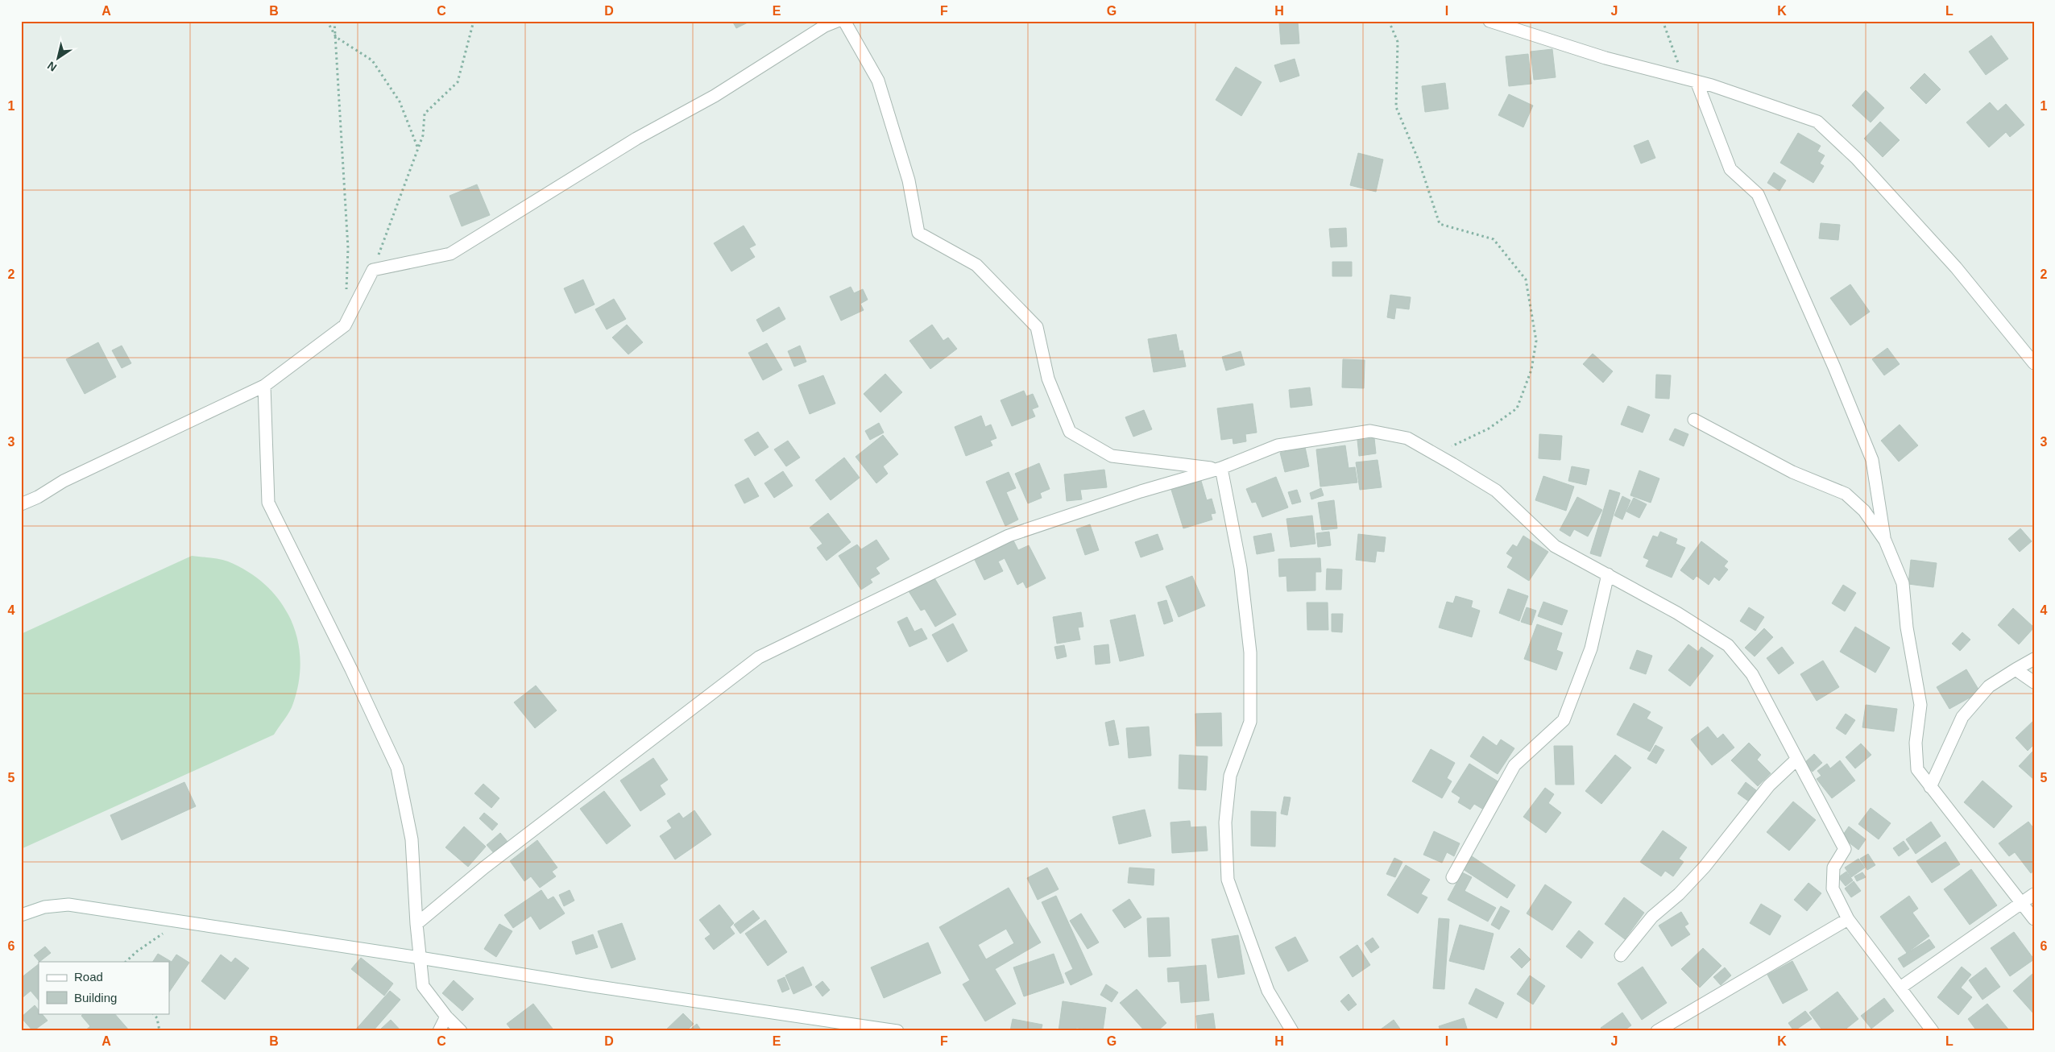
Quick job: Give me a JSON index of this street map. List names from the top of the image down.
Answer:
{
  "legend": ["Road", "Building"],
  "north": "bottom left",
  "grid": {
    "columns": [
      "A",
      "B",
      "C",
      "D",
      "E",
      "F",
      "G",
      "H",
      "I",
      "J",
      "K",
      "L"
    ],
    "rows": [
      "1",
      "2",
      "3",
      "4",
      "5",
      "6"
    ]
  }
}
